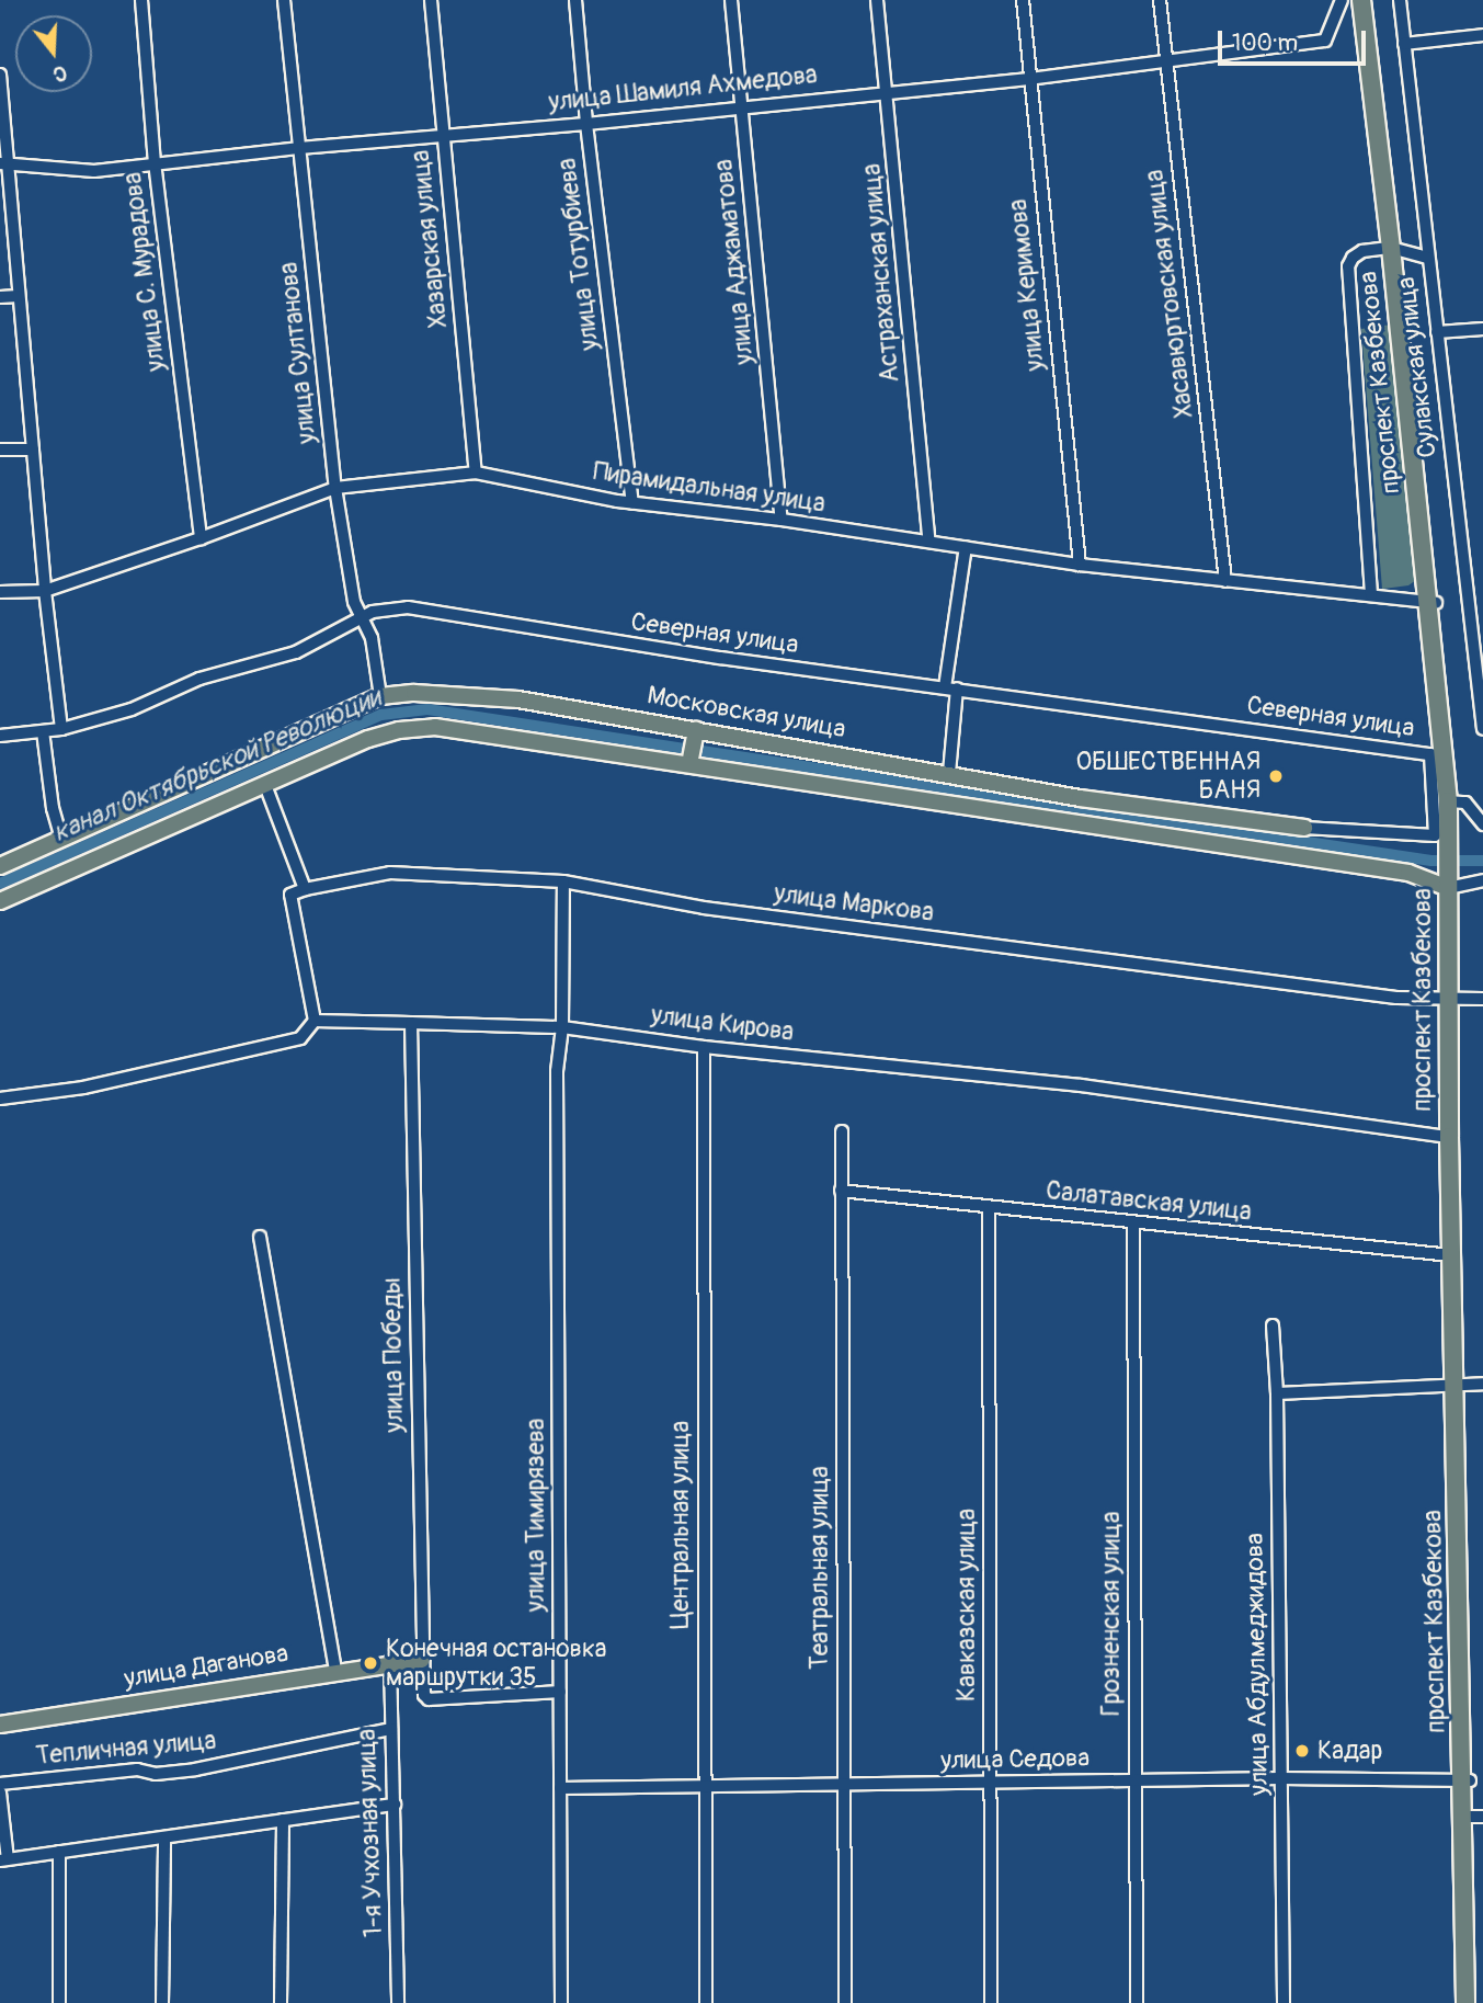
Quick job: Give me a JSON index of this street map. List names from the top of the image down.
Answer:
{
  "streets": {
    "highway": ["проспект Казбекова"],
    "main road": ["Московская улица", "улица Даганова"],
    "street": [
      "улица Шамиля Ахмедова",
      "Хазарская улица",
      "улица Тотурбиева",
      "улица Аджаматова",
      "улица С. Мурадова",
      "Астраханская улица",
      "улица Керимова",
      "Хасавюртовская улица",
      "улица Султанова",
      "Сулакская улица",
      "Пирамидальная улица",
      "Северная улица",
      "улица Маркова",
      "улица Кирова",
      "Салатавская улица",
      "улица Победы",
      "улица Тимирязева",
      "Центральная улица",
      "Театральная улица",
      "Кавказская улица",
      "Грозненская улица",
      "улица Абдулмеджидова",
      "Тепличная улица",
      "улица Седова",
      "1-я Учхозная улица"
    ]
  },
  "crossings": [
    ["улица Шамиля Ахмедова", "Хазарская улица"],
    ["улица Шамиля Ахмедова", "улица Тотурбиева"],
    ["улица Шамиля Ахмедова", "улица Аджаматова"],
    ["улица Шамиля Ахмедова", "улица С. Мурадова"],
    ["улица Шамиля Ахмедова", "Астраханская улица"],
    ["улица Шамиля Ахмедова", "улица Керимова"],
    ["улица Шамиля Ахмедова", "Хасавюртовская улица"],
    ["улица Шамиля Ахмедова", "улица Султанова"],
    ["Хазарская улица", "Пирамидальная улица"],
    ["улица Тотурбиева", "Пирамидальная улица"],
    ["улица Аджаматова", "Пирамидальная улица"],
    ["улица С. Мурадова", "Пирамидальная улица"],
    ["Астраханская улица", "Пирамидальная улица"],
    ["улица Керимова", "Пирамидальная улица"],
    ["Хасавюртовская улица", "Пирамидальная улица"],
    ["улица Султанова", "Пирамидальная улица"],
    ["улица Султанова", "Северная улица"],
    ["улица Султанова", "Московская улица"],
    ["проспект Казбекова", "Пирамидальная улица"],
    ["проспект Казбекова", "Северная улица"],
    ["проспект Казбекова", "Московская улица"],
    ["проспект Казбекова", "улица Маркова"],
    ["проспект Казбекова", "улица Кирова"],
    ["проспект Казбекова", "Салатавская улица"],
    ["проспект Казбекова", "улица Седова"],
    ["Северная улица", "Московская улица"],
    ["улица Маркова", "улица Тимирязева"],
    ["улица Кирова", "улица Победы"],
    ["улица Кирова", "улица Тимирязева"],
    ["улица Кирова", "Центральная улица"],
    ["Салатавская улица", "Театральная улица"],
    ["Салатавская улица", "Кавказская улица"],
    ["Салатавская улица", "Грозненская улица"],
    ["улица Победы", "улица Тимирязева"],
    ["улица Победы", "улица Даганова"],
    ["улица Тимирязева", "улица Седова"],
    ["Центральная улица", "улица Седова"],
    ["Театральная улица", "улица Седова"],
    ["Кавказская улица", "улица Седова"],
    ["Грозненская улица", "улица Седова"],
    ["улица Абдулмеджидова", "улица Седова"],
    ["улица Даганова", "1-я Учхозная улица"],
    ["Тепличная улица", "1-я Учхозная улица"]
  ],
  "water": ["канал Октябрьской Революции"],
  "places": ["ОБШЕСТВЕННАЯ БАНЯ", "Конечная остановка маршрутки 35", "Кадар"],
  "scale_bar": "100 m",
  "north": "bottom"
}
